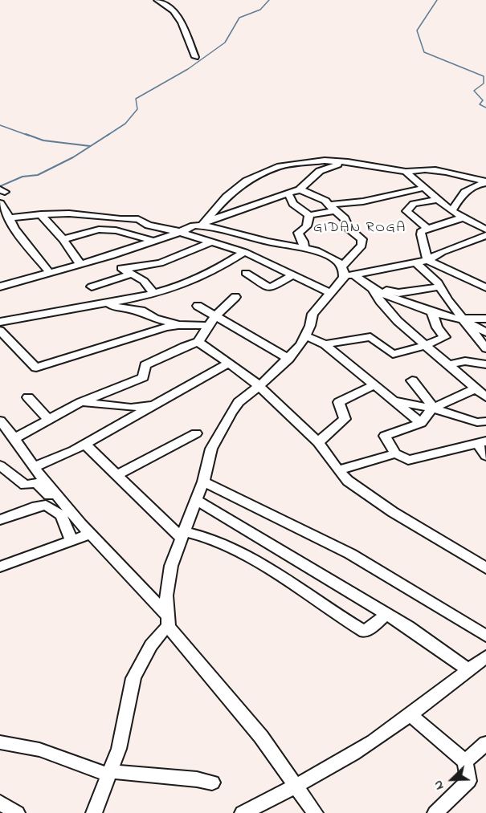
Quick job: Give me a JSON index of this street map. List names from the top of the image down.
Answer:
{
  "districts": ["GIDAN ROGA"],
  "north": "bottom left"
}
